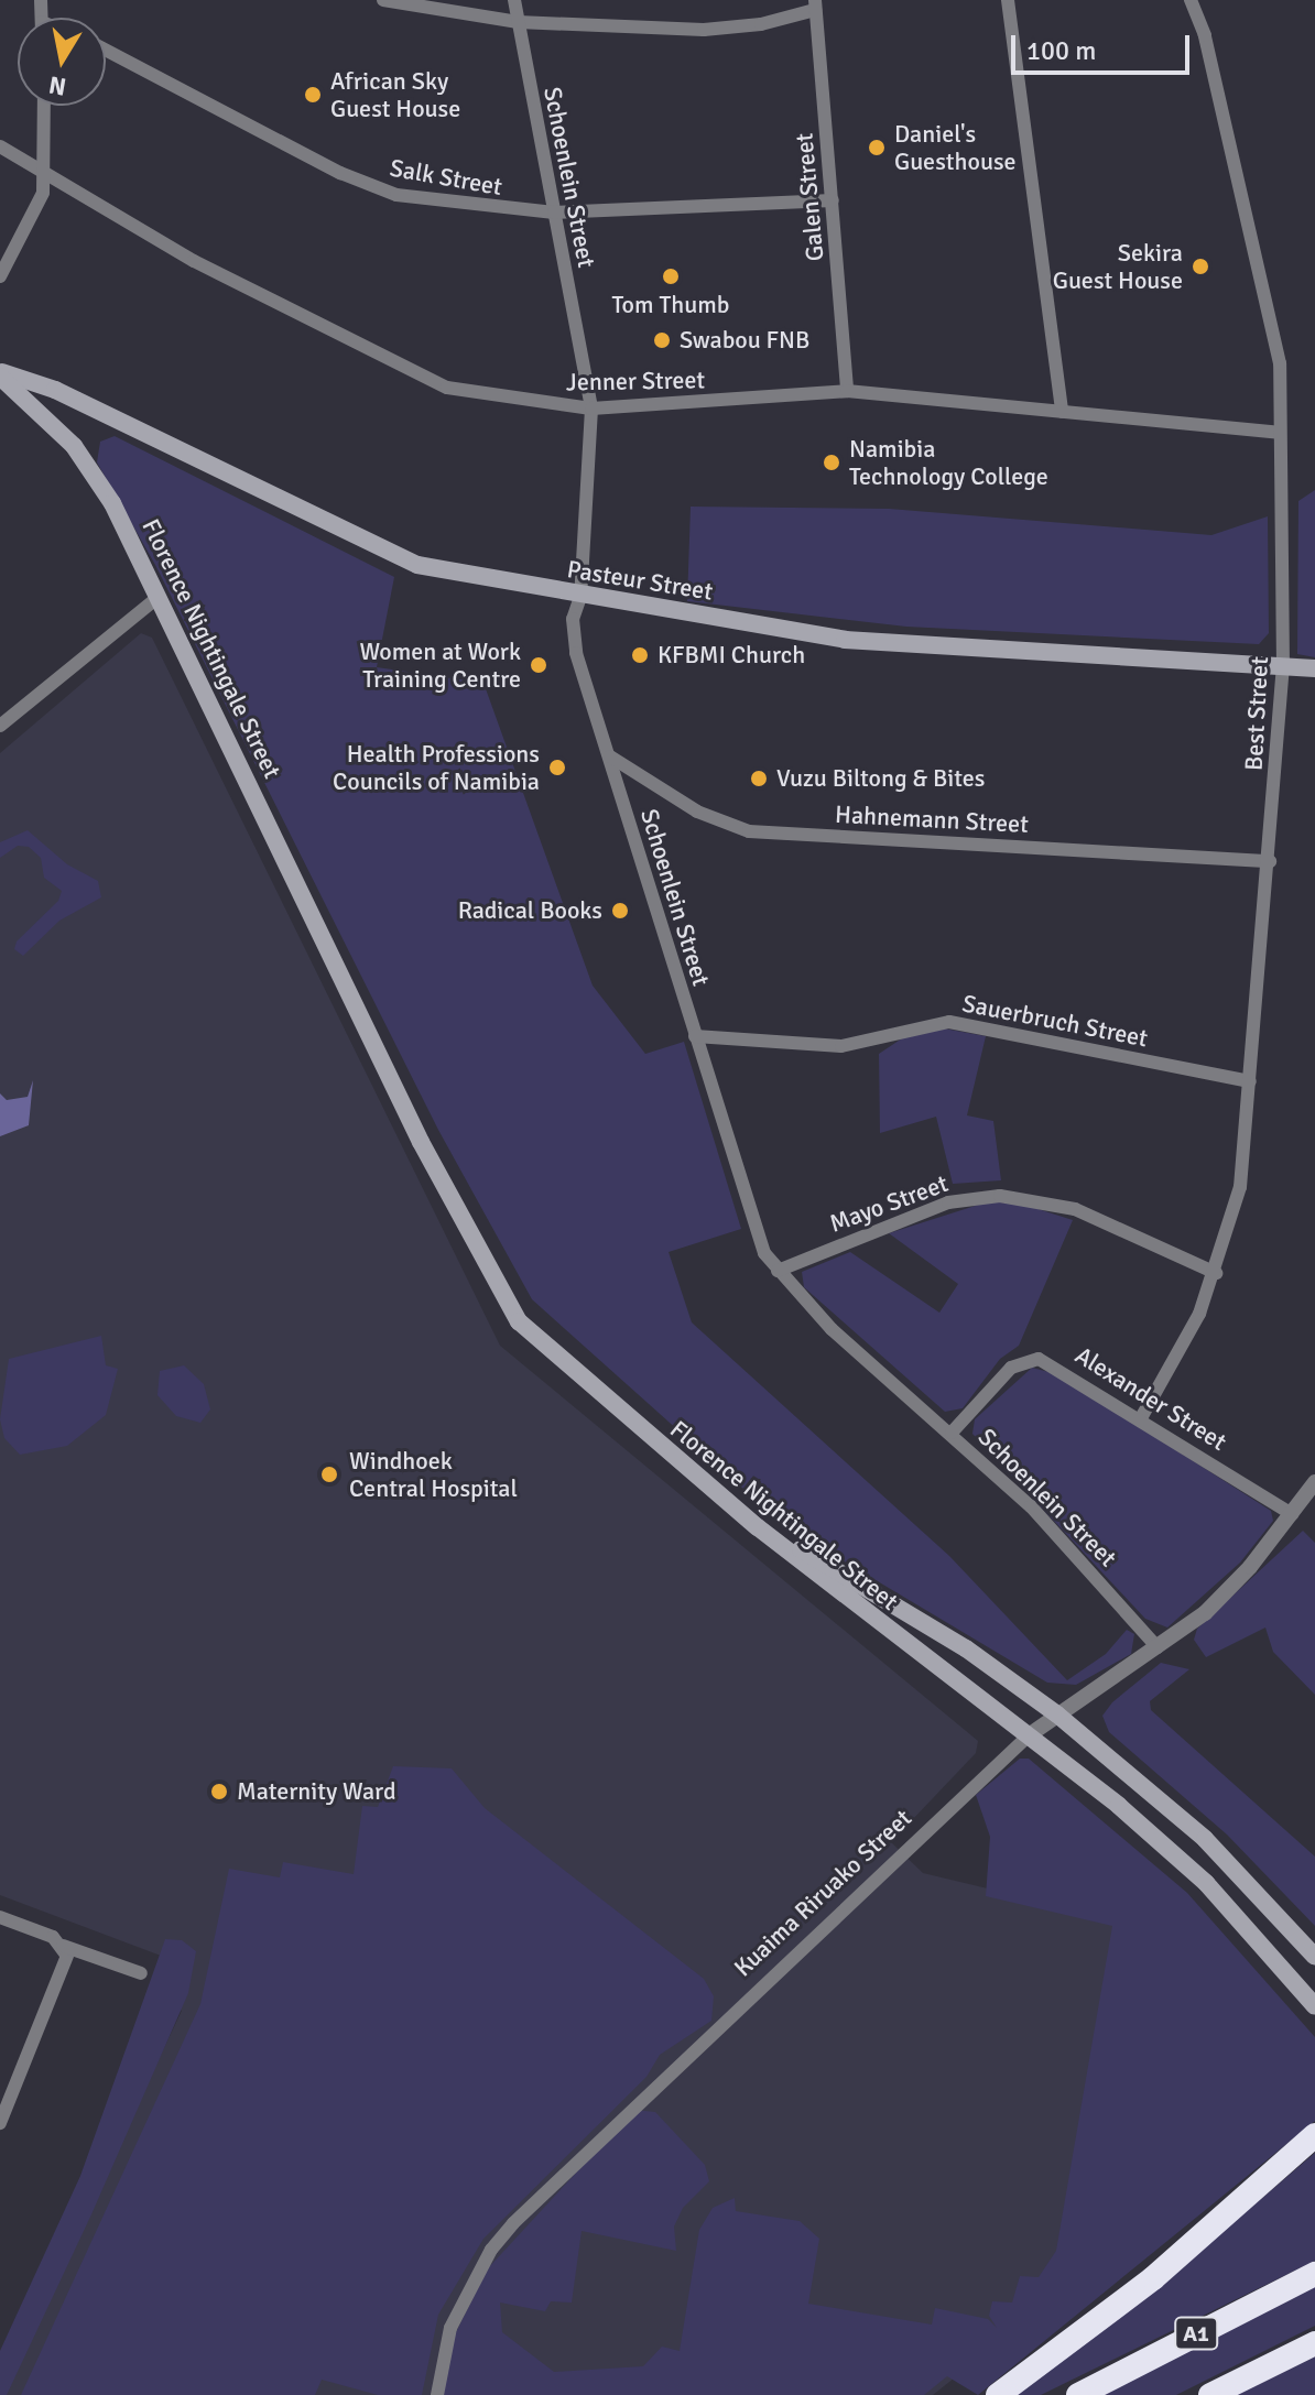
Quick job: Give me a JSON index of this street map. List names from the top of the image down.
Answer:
{
  "streets": {
    "highway": ["A1"],
    "main road": ["Pasteur Street", "Florence Nightingale Street"],
    "street": [
      "Salk Street",
      "Schoenlein Street",
      "Galen Street",
      "Jenner Street",
      "Best Street",
      "Hahnemann Street",
      "Sauerbruch Street",
      "Mayo Street",
      "Alexander Street",
      "Kuaima Riruako Street"
    ]
  },
  "crossings": [
    ["Salk Street", "Schoenlein Street"],
    ["Salk Street", "Galen Street"],
    ["Schoenlein Street", "Jenner Street"],
    ["Schoenlein Street", "Pasteur Street"],
    ["Schoenlein Street", "Hahnemann Street"],
    ["Schoenlein Street", "Sauerbruch Street"],
    ["Schoenlein Street", "Mayo Street"],
    ["Schoenlein Street", "Alexander Street"],
    ["Schoenlein Street", "Kuaima Riruako Street"],
    ["Galen Street", "Jenner Street"],
    ["Jenner Street", "Best Street"],
    ["Pasteur Street", "Florence Nightingale Street"],
    ["Pasteur Street", "Best Street"],
    ["Florence Nightingale Street", "Kuaima Riruako Street"],
    ["Best Street", "Hahnemann Street"],
    ["Best Street", "Sauerbruch Street"],
    ["Best Street", "Mayo Street"],
    ["Best Street", "Alexander Street"],
    ["Alexander Street", "Kuaima Riruako Street"]
  ],
  "places": [
    "African Sky Guest House",
    "Daniel's Guesthouse",
    "Sekira Guest House",
    "Tom Thumb",
    "Swabou FNB",
    "Namibia Technology College",
    "KFBMI Church",
    "Women at Work Training Centre",
    "Health Professions Councils of Namibia",
    "Vuzu Biltong & Bites",
    "Radical Books",
    "Windhoek Central Hospital",
    "Maternity Ward"
  ],
  "scale_bar": "100 m",
  "north": "bottom"
}
